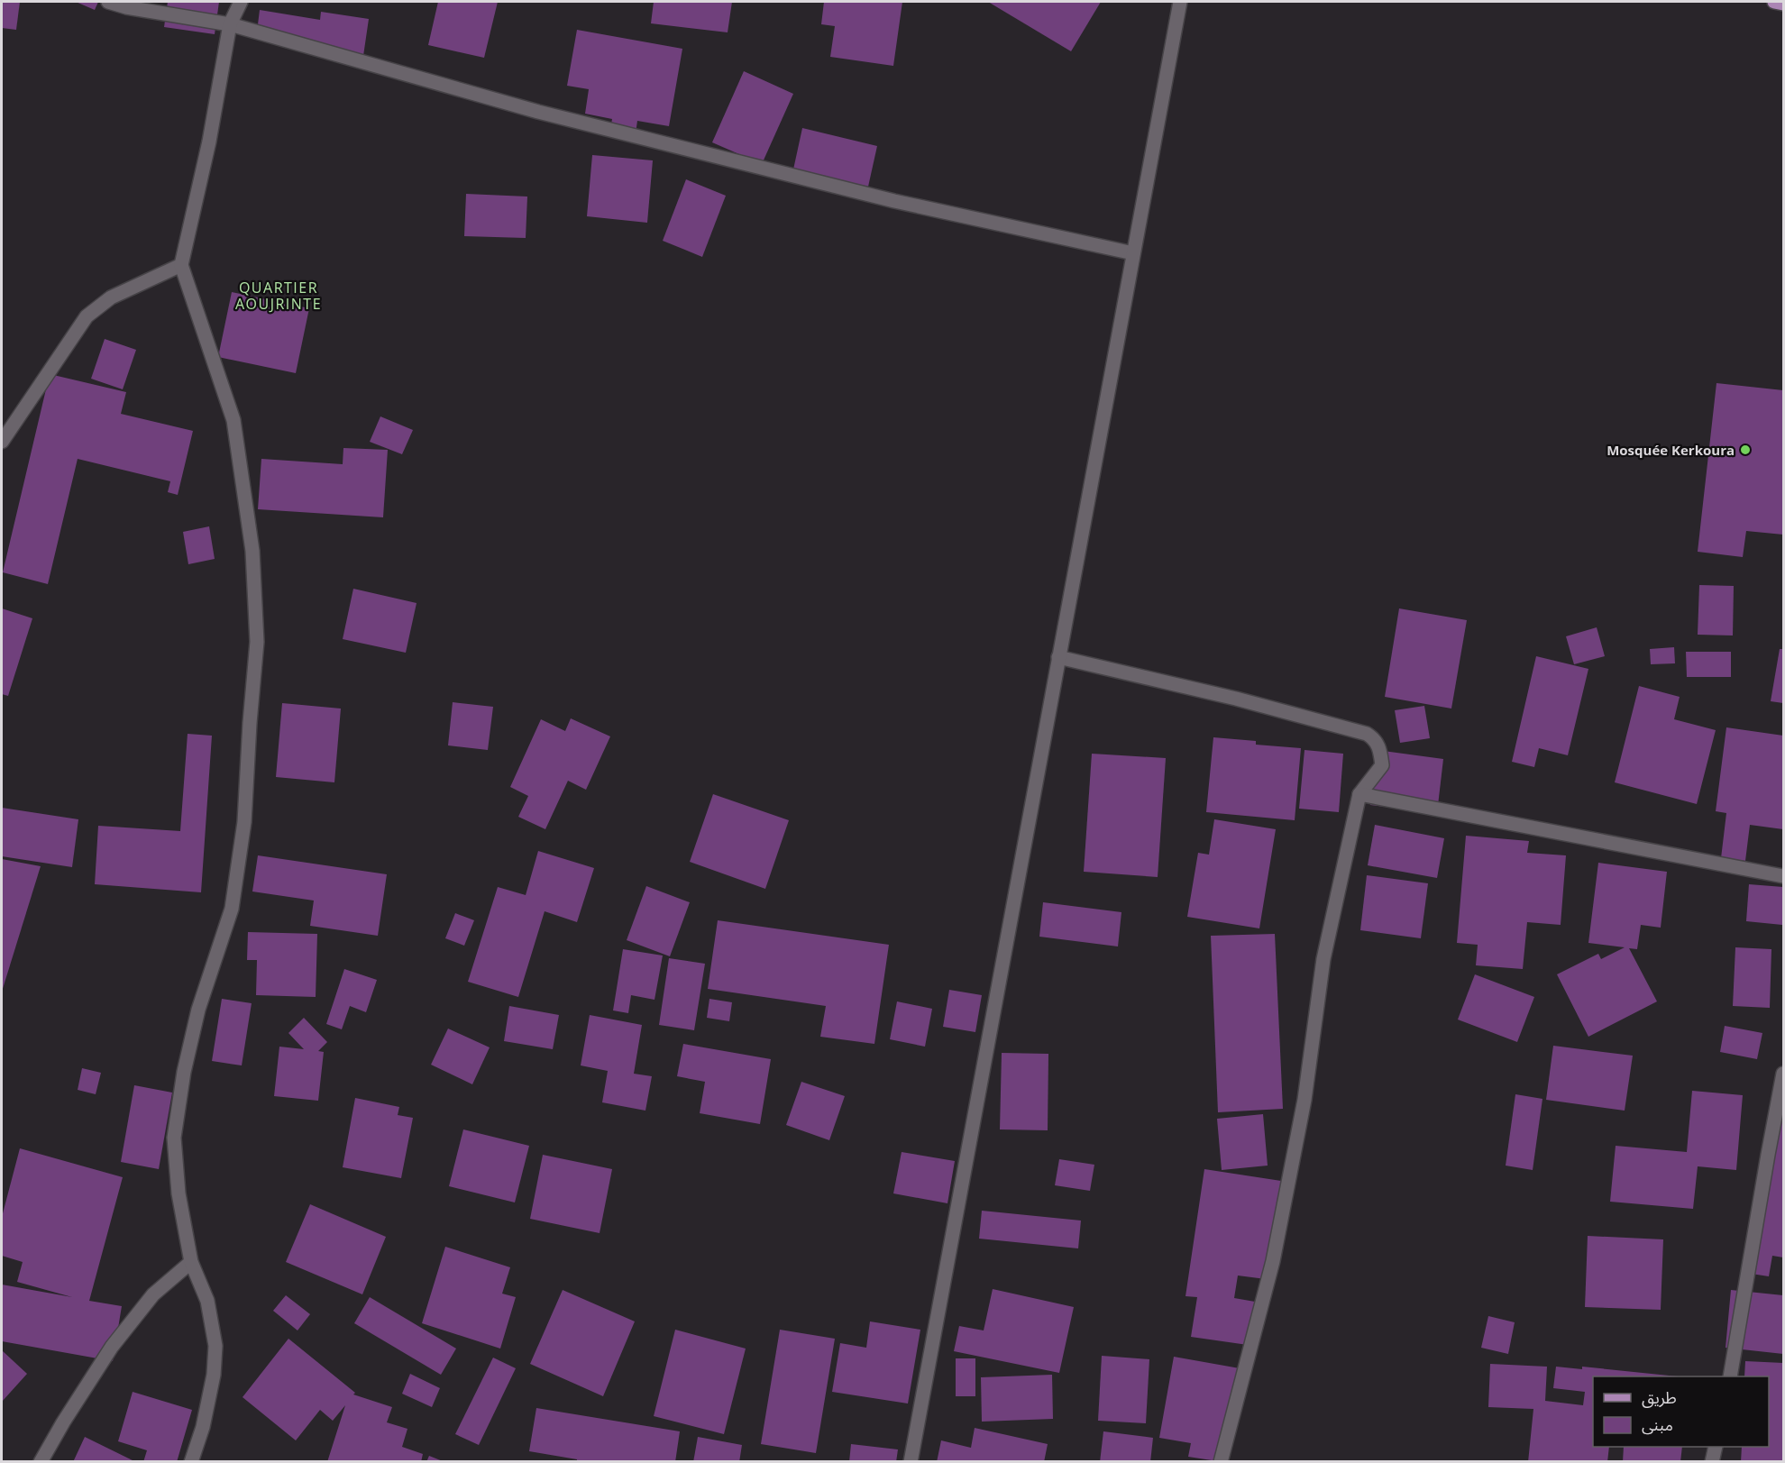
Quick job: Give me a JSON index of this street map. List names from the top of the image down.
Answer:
{
  "districts": ["QUARTIER AOUJRINTE"],
  "places": ["Mosquée Kerkoura"],
  "legend": ["طريق", "مبنى"]
}
